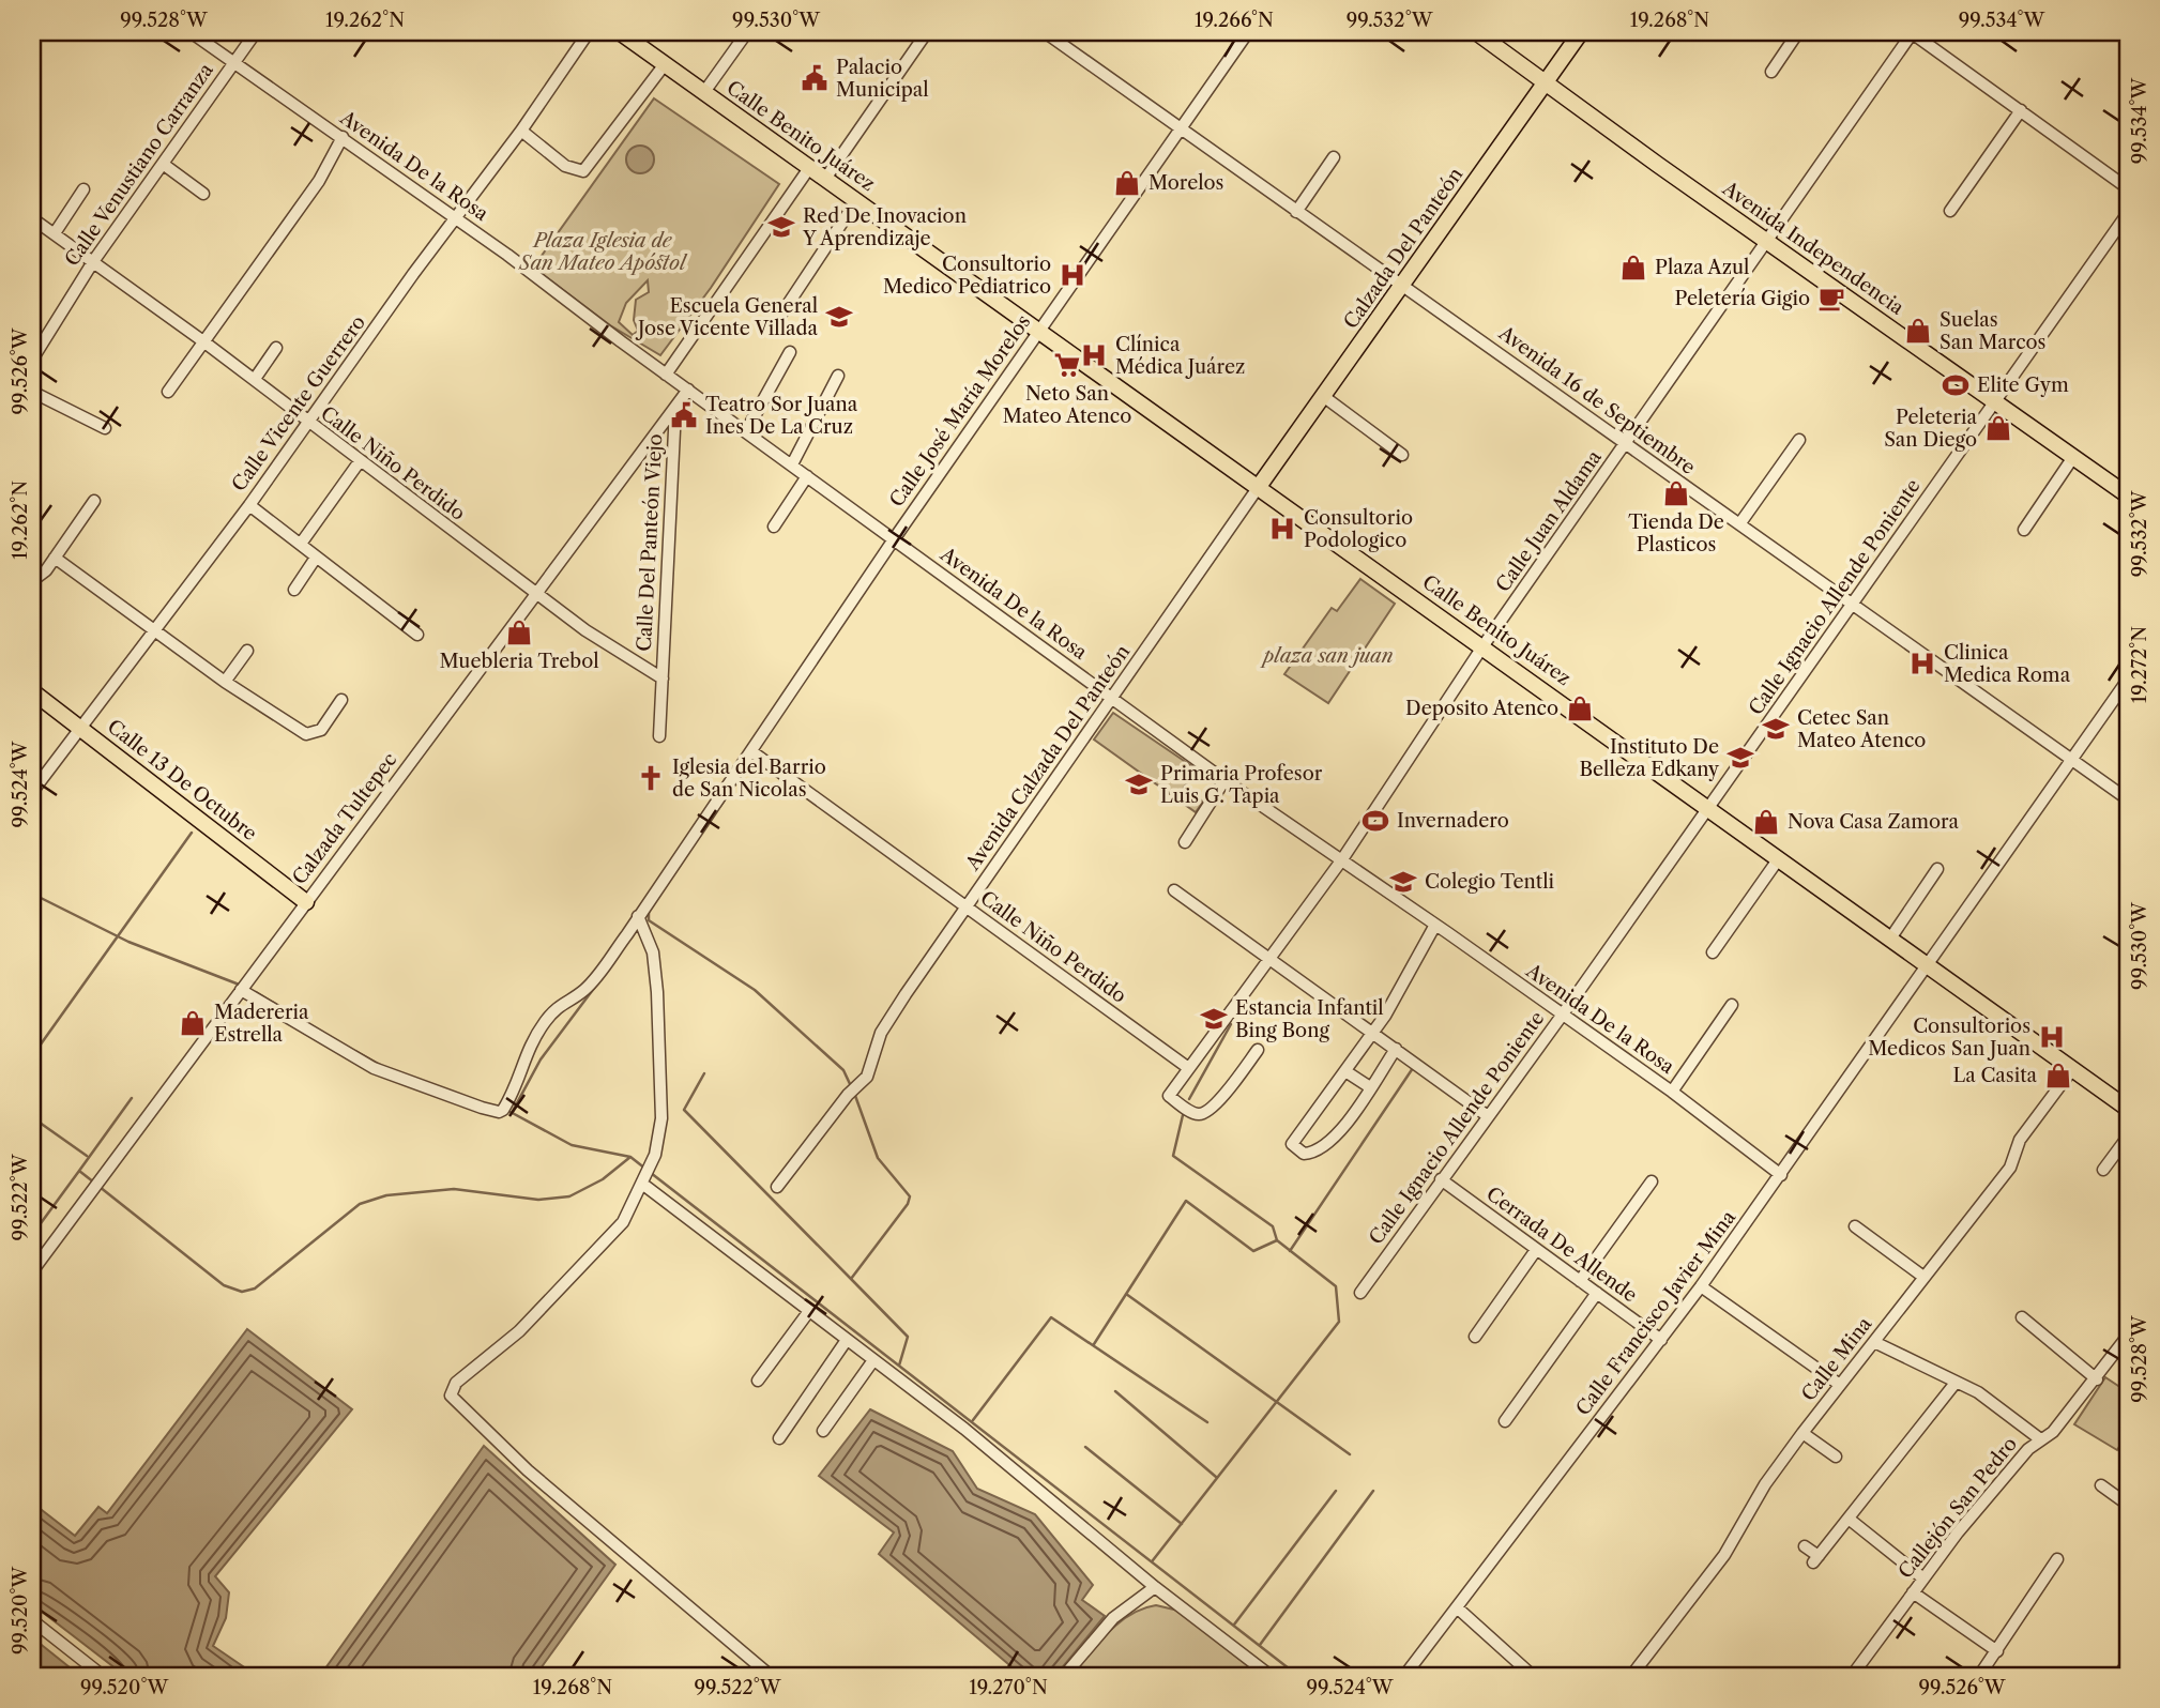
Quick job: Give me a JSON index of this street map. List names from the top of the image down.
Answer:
{
  "streets": {
    "main road": [
      "Calle Benito Juárez",
      "Calzada Del Panteón",
      "Avenida Independencia",
      "Calle 13 De Octubre"
    ],
    "street": [
      "Calle Venustiano Carranza",
      "Avenida De la Rosa",
      "Avenida 16 de Septiembre",
      "Calle Vicente Guerrero",
      "Calle José María Morelos",
      "Calle Niño Perdido",
      "Calle Juan Aldama",
      "Calle Del Panteón Viejo",
      "Calle Ignacio Allende Poniente",
      "Avenida Calzada Del Panteón",
      "Calzada Tultepec",
      "Cerrada De Allende",
      "Calle Francisco Javier Mina",
      "Calle Mina",
      "Callejón San Pedro"
    ]
  },
  "crossings": [
    ["Calle Benito Juárez", "Calzada Del Panteón"],
    ["Calle Benito Juárez", "Calle José María Morelos"],
    ["Calle Benito Juárez", "Calle Juan Aldama"],
    ["Calle Benito Juárez", "Calle Ignacio Allende Poniente"],
    ["Calle Benito Juárez", "Avenida Calzada Del Panteón"],
    ["Calle Benito Juárez", "Calle Francisco Javier Mina"],
    ["Calle Benito Juárez", "Calle Mina"],
    ["Calle Venustiano Carranza", "Avenida De la Rosa"],
    ["Calle Venustiano Carranza", "Calle Niño Perdido"],
    ["Avenida De la Rosa", "Calle Vicente Guerrero"],
    ["Avenida De la Rosa", "Calle José María Morelos"],
    ["Avenida De la Rosa", "Calle Juan Aldama"],
    ["Avenida De la Rosa", "Calle Ignacio Allende Poniente"],
    ["Avenida De la Rosa", "Avenida Calzada Del Panteón"],
    ["Avenida De la Rosa", "Calzada Tultepec"],
    ["Avenida De la Rosa", "Calle Francisco Javier Mina"],
    ["Calzada Del Panteón", "Avenida Independencia"],
    ["Calzada Del Panteón", "Avenida 16 de Septiembre"],
    ["Calzada Del Panteón", "Avenida Calzada Del Panteón"],
    ["Avenida Independencia", "Calle Juan Aldama"],
    ["Avenida Independencia", "Calle Ignacio Allende Poniente"],
    ["Avenida 16 de Septiembre", "Calle José María Morelos"],
    ["Avenida 16 de Septiembre", "Calle Juan Aldama"],
    ["Avenida 16 de Septiembre", "Calle Ignacio Allende Poniente"],
    ["Avenida 16 de Septiembre", "Calle Francisco Javier Mina"],
    ["Calle Vicente Guerrero", "Calle Niño Perdido"],
    ["Calle Vicente Guerrero", "Calle 13 De Octubre"],
    ["Calle José María Morelos", "Calle Niño Perdido"],
    ["Calle José María Morelos", "Calzada Tultepec"],
    ["Calle Niño Perdido", "Calle Juan Aldama"],
    ["Calle Niño Perdido", "Calle Del Panteón Viejo"],
    ["Calle Niño Perdido", "Avenida Calzada Del Panteón"],
    ["Calle Niño Perdido", "Calzada Tultepec"],
    ["Calle Del Panteón Viejo", "Calzada Tultepec"],
    ["Calle Ignacio Allende Poniente", "Cerrada De Allende"],
    ["Calle 13 De Octubre", "Calzada Tultepec"],
    ["Cerrada De Allende", "Calle Francisco Javier Mina"]
  ],
  "parks": ["Plaza Iglesia de San Mateo Apóstol", "plaza san juan"],
  "places": {
    "public building": ["Palacio Municipal", "Teatro Sor Juana Ines De La Cruz"],
    "shop": [
      "Morelos",
      "Plaza Azul",
      "Suelas San Marcos",
      "Peleteria San Diego",
      "Tienda De Plasticos",
      "Muebleria Trebol",
      "Deposito Atenco",
      "Nova Casa Zamora",
      "Madereria Estrella",
      "La Casita"
    ],
    "school or university": [
      "Red De Inovacion Y Aprendizaje",
      "Escuela General Jose Vicente Villada",
      "Cetec San Mateo Atenco",
      "Instituto De Belleza Edkany",
      "Primaria Profesor Luis G. Tapia",
      "Colegio Tentli",
      "Estancia Infantil Bing Bong"
    ],
    "hospital": [
      "Consultorio Medico Pediatrico",
      "Clínica Médica Juárez",
      "Consultorio Podologico",
      "Clinica Medica Roma",
      "Consultorios Medicos San Juan"
    ],
    "cafe": ["Peletería Gigio"],
    "supermarket": ["Neto San Mateo Atenco"],
    "sports": ["Elite Gym", "Invernadero"],
    "church": ["Iglesia del Barrio de San Nicolas"]
  },
  "coordinates": [
    "99.528°W",
    "19.262°N",
    "99.530°W",
    "19.266°N",
    "99.532°W",
    "19.268°N",
    "99.534°W",
    "99.526°W",
    "19.272°N",
    "99.524°W",
    "99.522°W",
    "99.520°W",
    "19.270°N"
  ]
}
